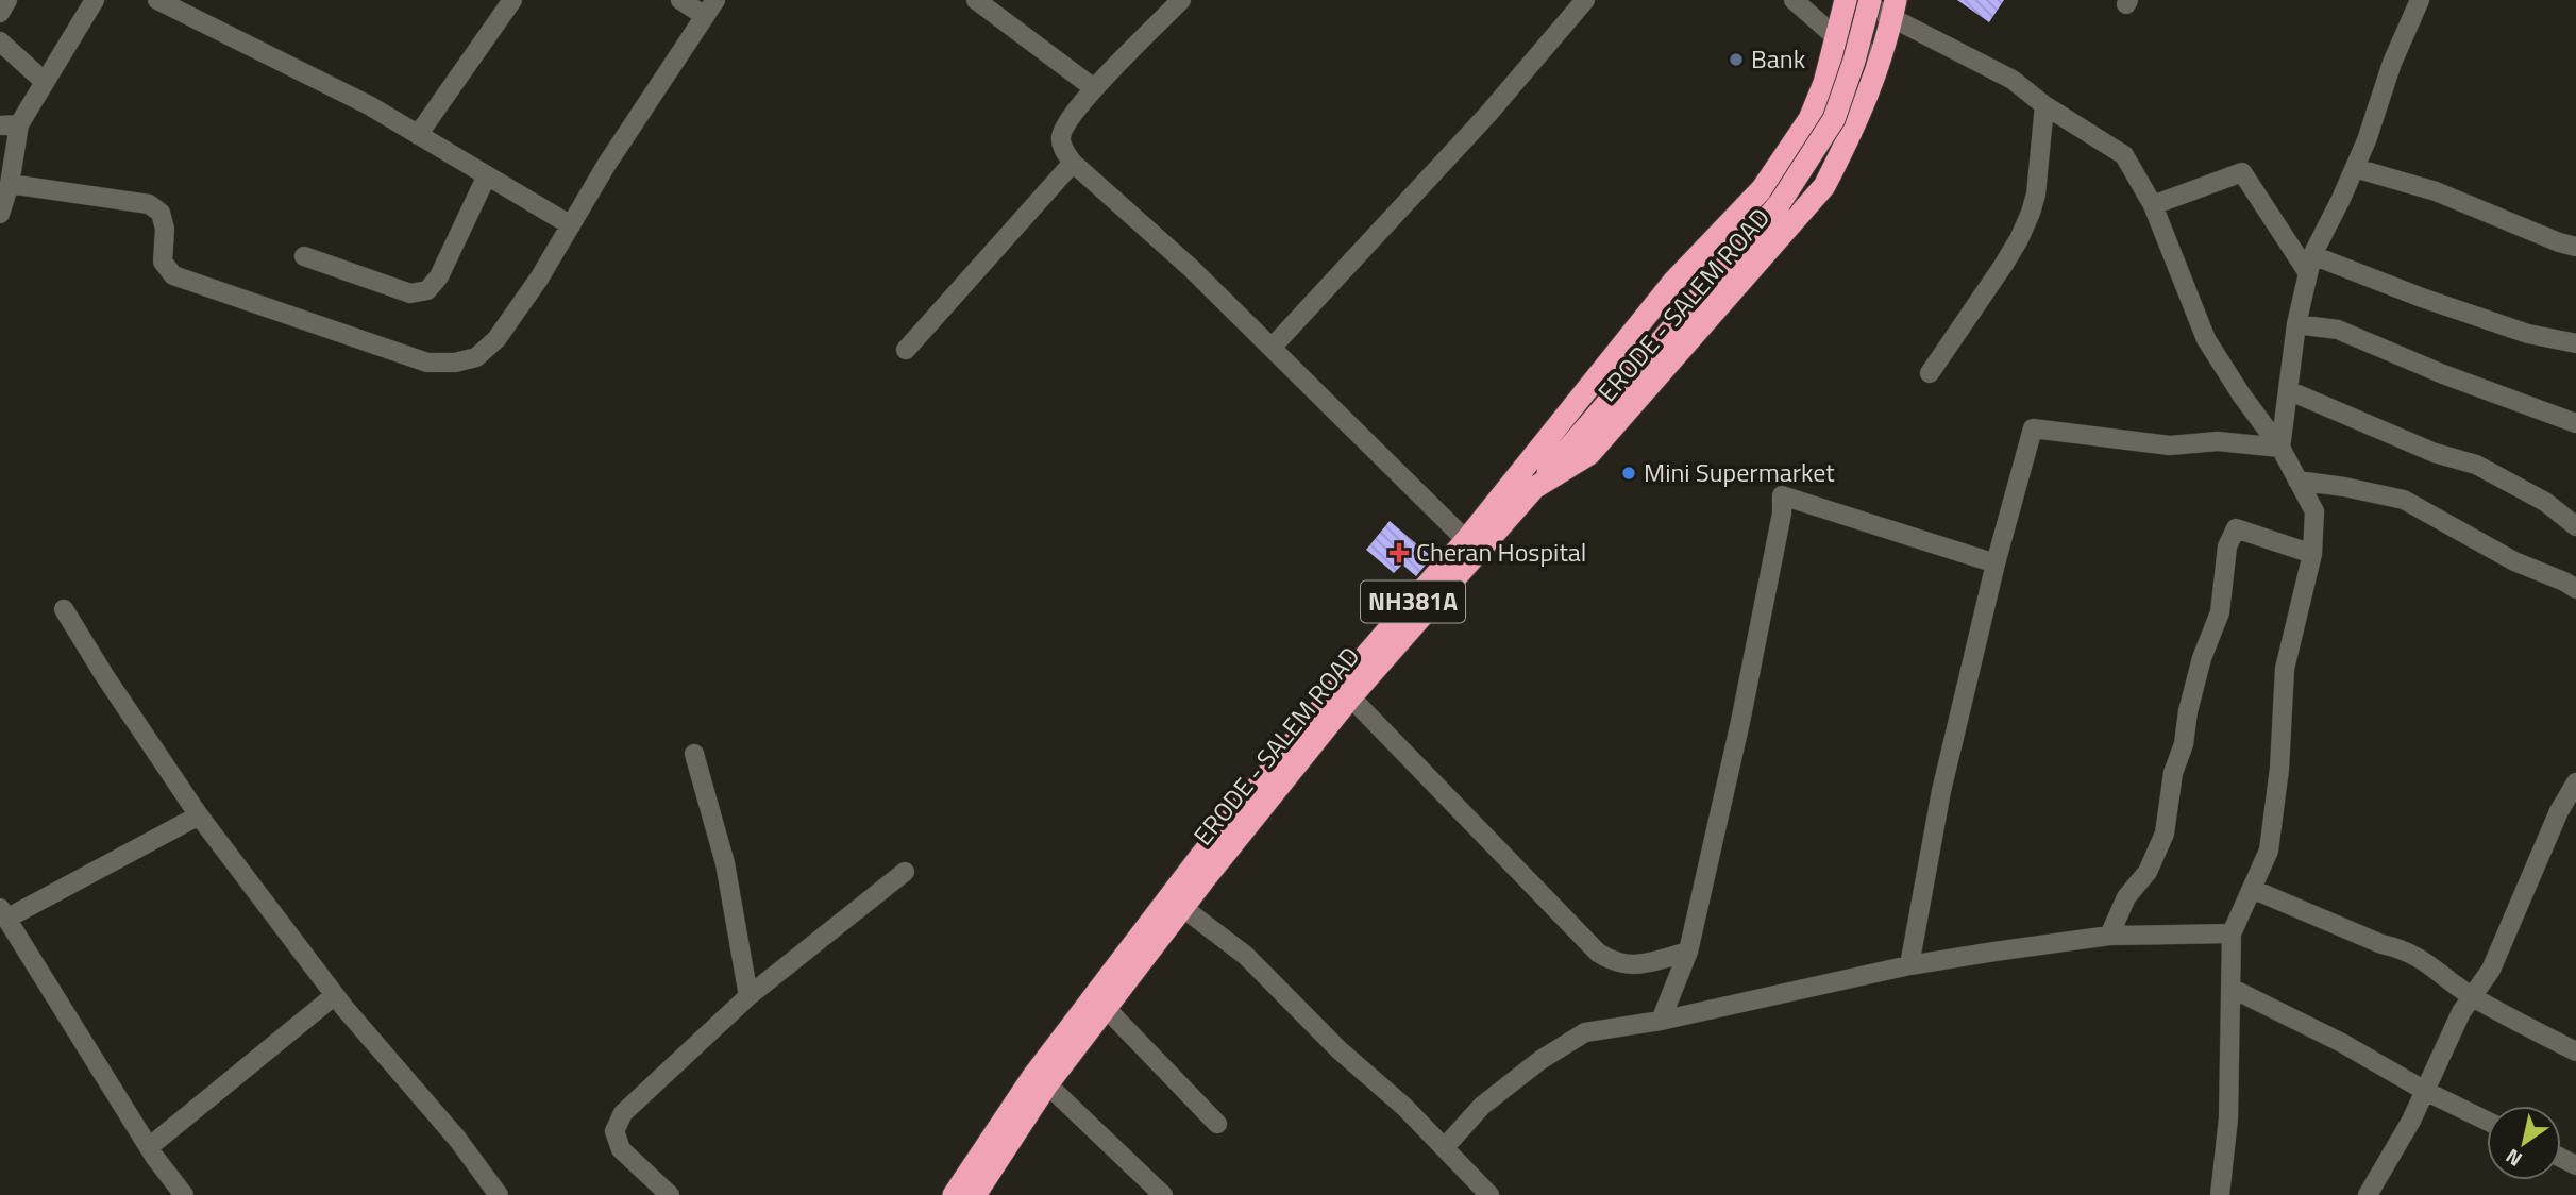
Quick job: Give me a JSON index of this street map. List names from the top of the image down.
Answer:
{
  "streets": {
    "highway": ["ERODE - SALEM ROAD", "NH381A"]
  },
  "places": {
    "other": ["Bank", "Mini Supermarket"],
    "health": ["Cheran Hospital"]
  },
  "north": "bottom left"
}
